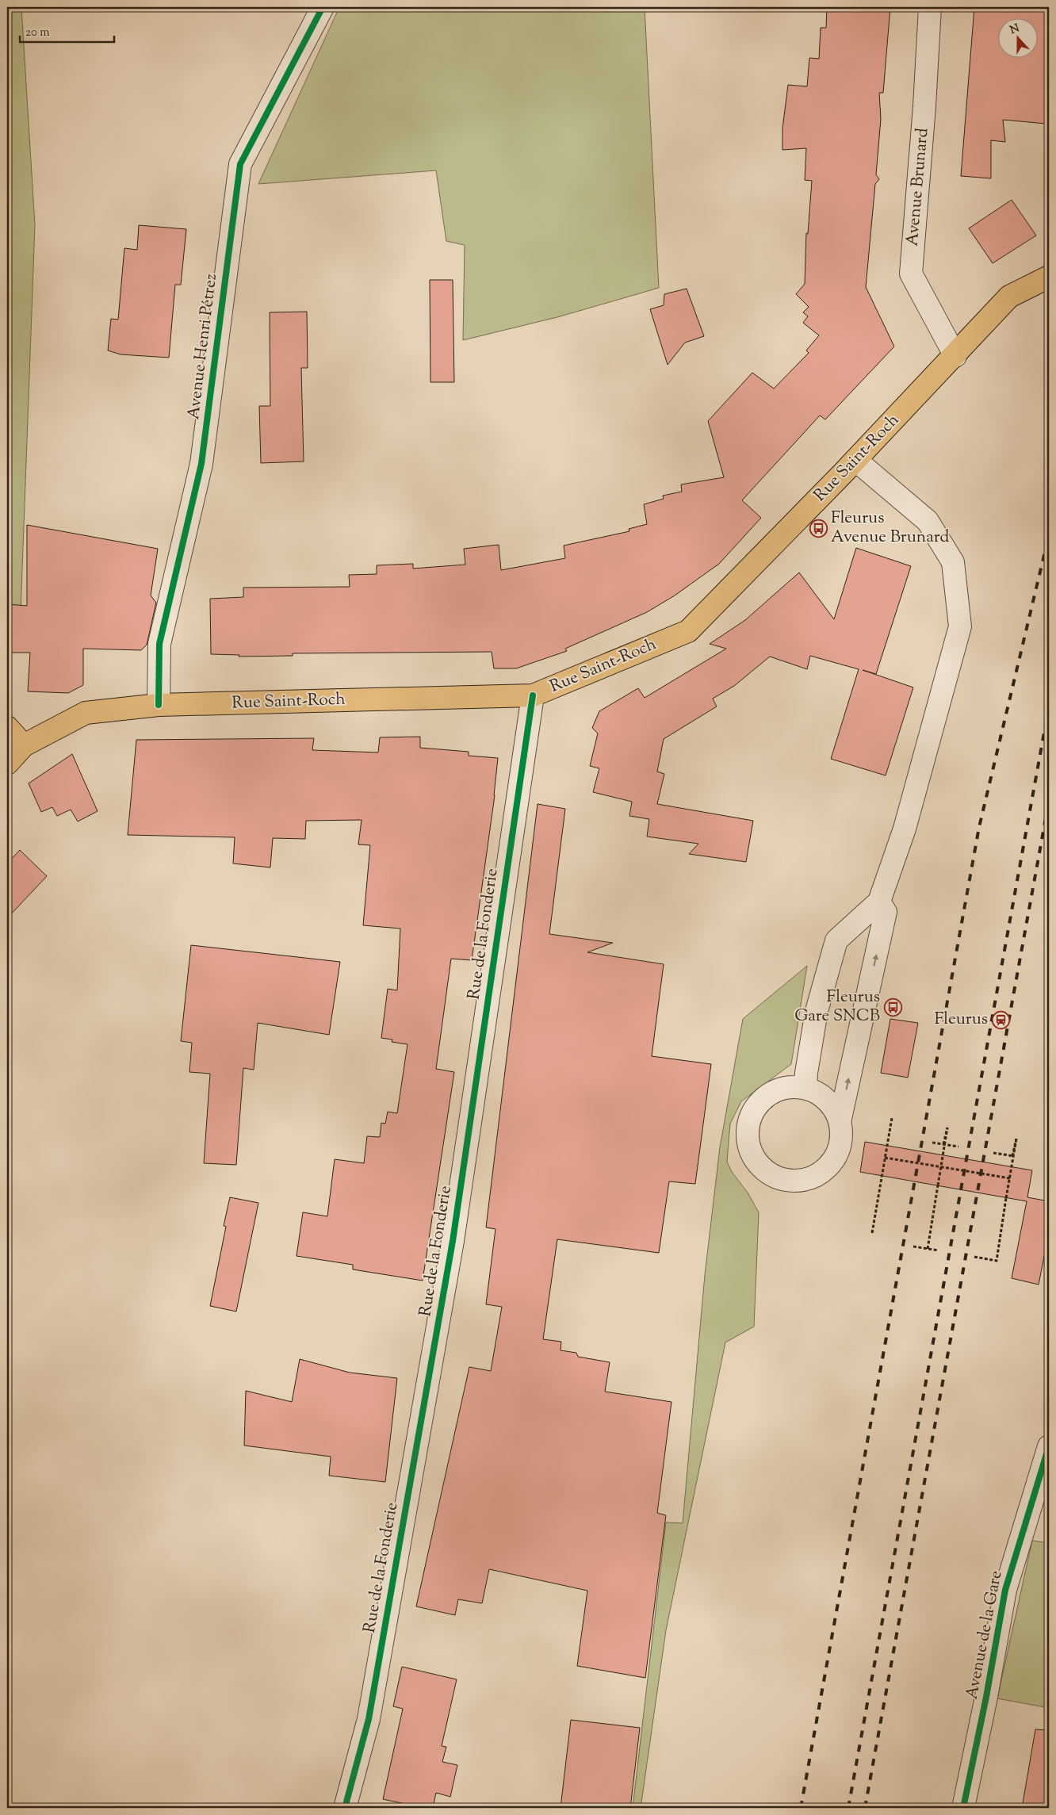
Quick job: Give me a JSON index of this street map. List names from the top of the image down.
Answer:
{
  "streets": {
    "main road": ["Rue Saint-Roch"],
    "street": [
      "Avenue Brunard",
      "Avenue Henri Pétrez",
      "Rue de la Fonderie",
      "Avenue de la Gare"
    ]
  },
  "crossings": [
    ["Avenue Brunard", "Rue Saint-Roch"],
    ["Avenue Henri Pétrez", "Rue Saint-Roch"],
    ["Rue Saint-Roch", "Rue de la Fonderie"]
  ],
  "places": {
    "bus stop": ["Fleurus Avenue Brunard", "Fleurus Gare SNCB"],
    "station": ["Fleurus"]
  },
  "scale_bar": "20 m",
  "north": "top"
}
